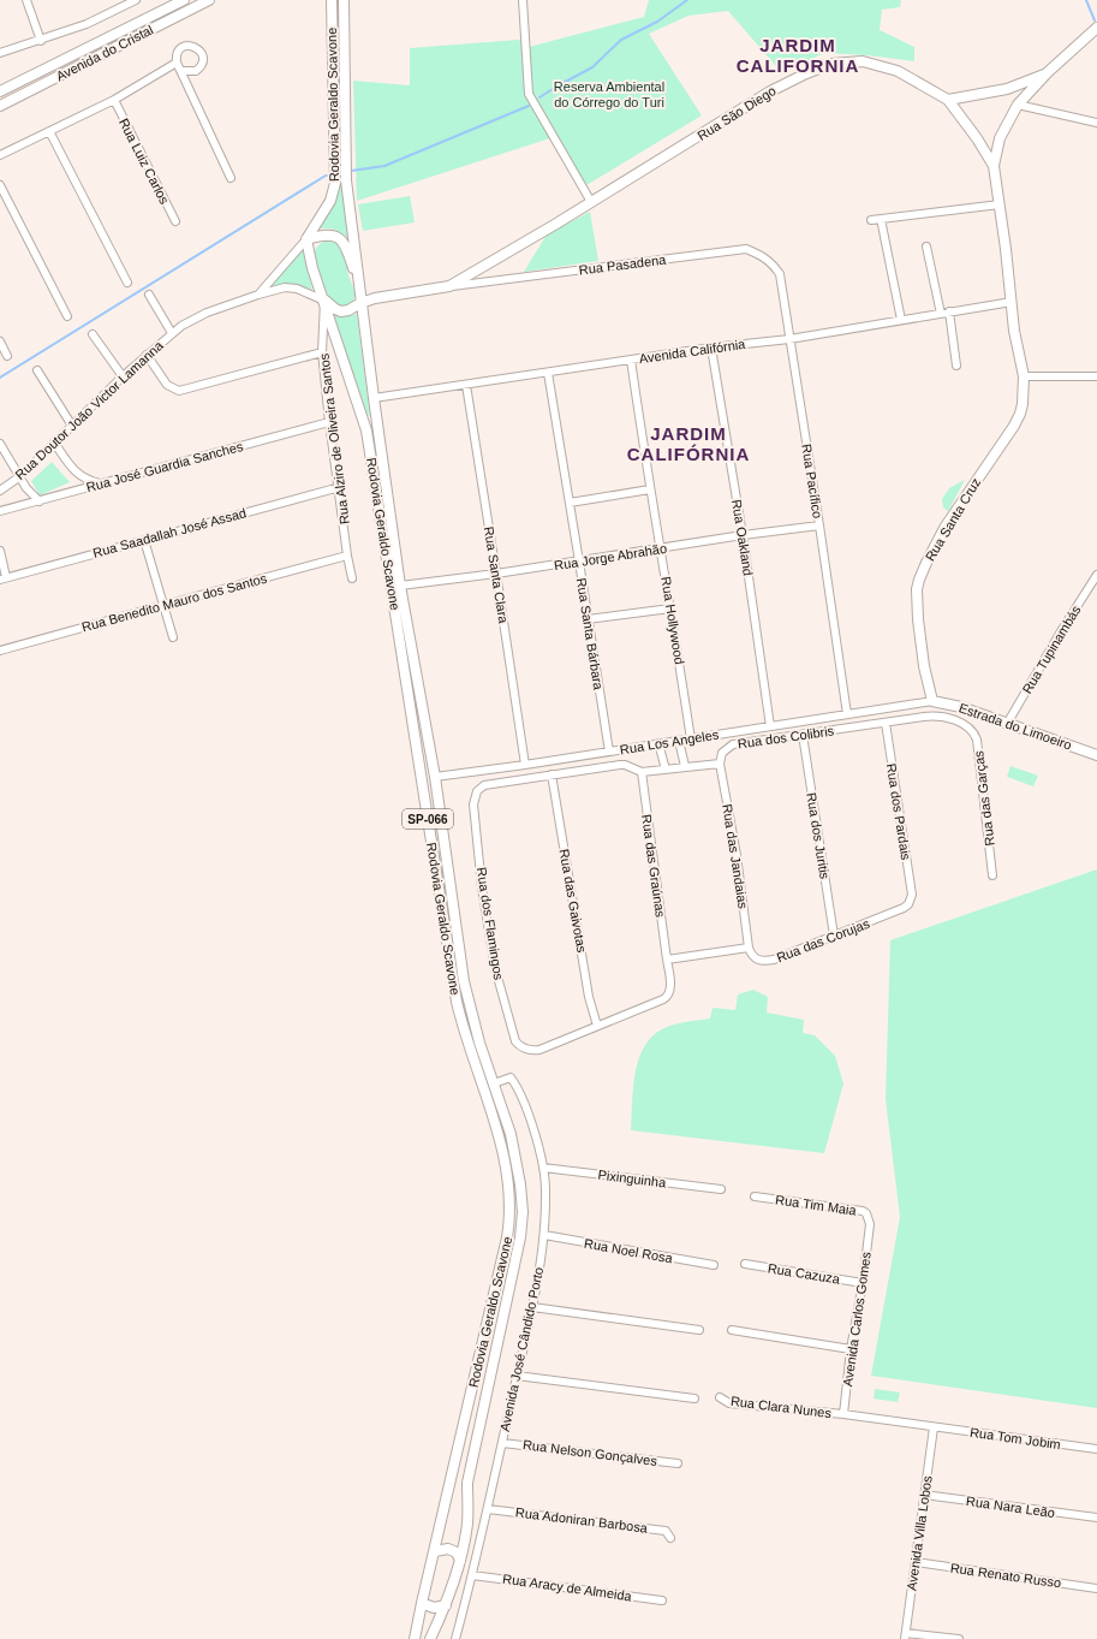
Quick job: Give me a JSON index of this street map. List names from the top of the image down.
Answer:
{
  "streets": {
    "main road": [
      "Avenida do Cristal",
      "Rodovia Geraldo Scavone",
      "Rua São Diego",
      "Rua Pasadena",
      "Rua Santa Cruz",
      "Estrada do Limoeiro",
      "SP-066"
    ],
    "street": [
      "Rua Luiz Carlos",
      "Avenida Califórnia",
      "Rua Doutor João Victor Lamanna",
      "Rua Alziro de Oliveira Santos",
      "Rua José Guardia Sanches",
      "Rua Pacífico",
      "Rua Saadallah José Assad",
      "Rua Oakland",
      "Rua Jorge Abrahão",
      "Rua Santa Clara",
      "Rua Benedito Mauro dos Santos",
      "Rua Hollywood",
      "Rua Santa Bárbara",
      "Rua Tupinambás",
      "Rua dos Colibris",
      "Rua Los Angeles",
      "Rua das Garças",
      "Rua dos Pardais",
      "Rua dos Juritis",
      "Rua das Jandaias",
      "Rua das Graúnas",
      "Rua das Gaivotas",
      "Rua dos Flamingos",
      "Rua das Corujas",
      "Pixinguinha",
      "Rua Tim Maia",
      "Rua Noel Rosa",
      "Rua Cazuza",
      "Avenida Carlos Gomes",
      "Avenida José Cândido Porto",
      "Rua Clara Nunes",
      "Rua Tom Jobim",
      "Rua Nelson Gonçalves",
      "Rua Nara Leão",
      "Rua Adoniran Barbosa",
      "Avenida Villa Lobos",
      "Rua Renato Russo",
      "Rua Aracy de Almeida"
    ]
  },
  "crossings": [
    ["Rodovia Geraldo Scavone", "Rua Pasadena"],
    ["Rodovia Geraldo Scavone", "Avenida Califórnia"],
    ["Rodovia Geraldo Scavone", "Rua Doutor João Victor Lamanna"],
    ["Rodovia Geraldo Scavone", "Rua Alziro de Oliveira Santos"],
    ["Rodovia Geraldo Scavone", "Rua Jorge Abrahão"],
    ["Rodovia Geraldo Scavone", "Rua Los Angeles"],
    ["Rodovia Geraldo Scavone", "Avenida José Cândido Porto"],
    ["Rua São Diego", "Rua Pasadena"],
    ["Rua São Diego", "Avenida Califórnia"],
    ["Rua Pasadena", "Rua Doutor João Victor Lamanna"],
    ["Rua Pasadena", "Rua Alziro de Oliveira Santos"],
    ["Rua Pasadena", "Rua Pacífico"],
    ["Avenida Califórnia", "Rua Pacífico"],
    ["Avenida Califórnia", "Rua Oakland"],
    ["Avenida Califórnia", "Rua Santa Clara"],
    ["Avenida Califórnia", "Rua Hollywood"],
    ["Avenida Califórnia", "Rua Santa Bárbara"],
    ["Rua Doutor João Victor Lamanna", "Rua Alziro de Oliveira Santos"],
    ["Rua Alziro de Oliveira Santos", "Rua José Guardia Sanches"],
    ["Rua Alziro de Oliveira Santos", "Rua Saadallah José Assad"],
    ["Rua Alziro de Oliveira Santos", "Rua Benedito Mauro dos Santos"],
    ["Rua Pacífico", "Rua Jorge Abrahão"],
    ["Rua Pacífico", "Rua Los Angeles"],
    ["Rua Santa Cruz", "Estrada do Limoeiro"],
    ["Rua Santa Cruz", "Rua Los Angeles"],
    ["Rua Oakland", "Rua Jorge Abrahão"],
    ["Rua Oakland", "Rua Los Angeles"],
    ["Rua Jorge Abrahão", "Rua Santa Clara"],
    ["Rua Jorge Abrahão", "Rua Hollywood"],
    ["Rua Jorge Abrahão", "Rua Santa Bárbara"],
    ["Rua Santa Clara", "Rua Los Angeles"],
    ["Rua Hollywood", "Rua Los Angeles"],
    ["Rua Santa Bárbara", "Rua Los Angeles"],
    ["Rua Tupinambás", "Estrada do Limoeiro"],
    ["Estrada do Limoeiro", "Rua Los Angeles"],
    ["Rua dos Colibris", "Rua das Garças"],
    ["Rua dos Colibris", "Rua dos Pardais"],
    ["Rua dos Colibris", "Rua dos Juritis"],
    ["Rua dos Colibris", "Rua das Jandaias"],
    ["Rua dos Pardais", "Rua das Corujas"],
    ["Rua dos Juritis", "Rua das Corujas"],
    ["Rua das Jandaias", "Rua das Corujas"],
    ["Rua das Gaivotas", "Rua dos Flamingos"],
    ["Pixinguinha", "Avenida José Cândido Porto"],
    ["Rua Tim Maia", "Avenida Carlos Gomes"],
    ["Rua Noel Rosa", "Avenida José Cândido Porto"],
    ["Rua Cazuza", "Avenida Carlos Gomes"],
    ["Avenida Carlos Gomes", "Rua Clara Nunes"],
    ["Avenida José Cândido Porto", "Rua Nelson Gonçalves"],
    ["Avenida José Cândido Porto", "Rua Adoniran Barbosa"],
    ["Avenida José Cândido Porto", "Rua Aracy de Almeida"],
    ["Rua Clara Nunes", "Rua Tom Jobim"],
    ["Rua Clara Nunes", "Avenida Villa Lobos"],
    ["Rua Tom Jobim", "Avenida Villa Lobos"],
    ["Rua Nara Leão", "Avenida Villa Lobos"],
    ["Avenida Villa Lobos", "Rua Renato Russo"]
  ],
  "districts": ["JARDIM CALIFORNIA", "JARDIM CALIFÓRNIA"],
  "parks": ["Reserva Ambiental do Córrego do Turi"]
}
